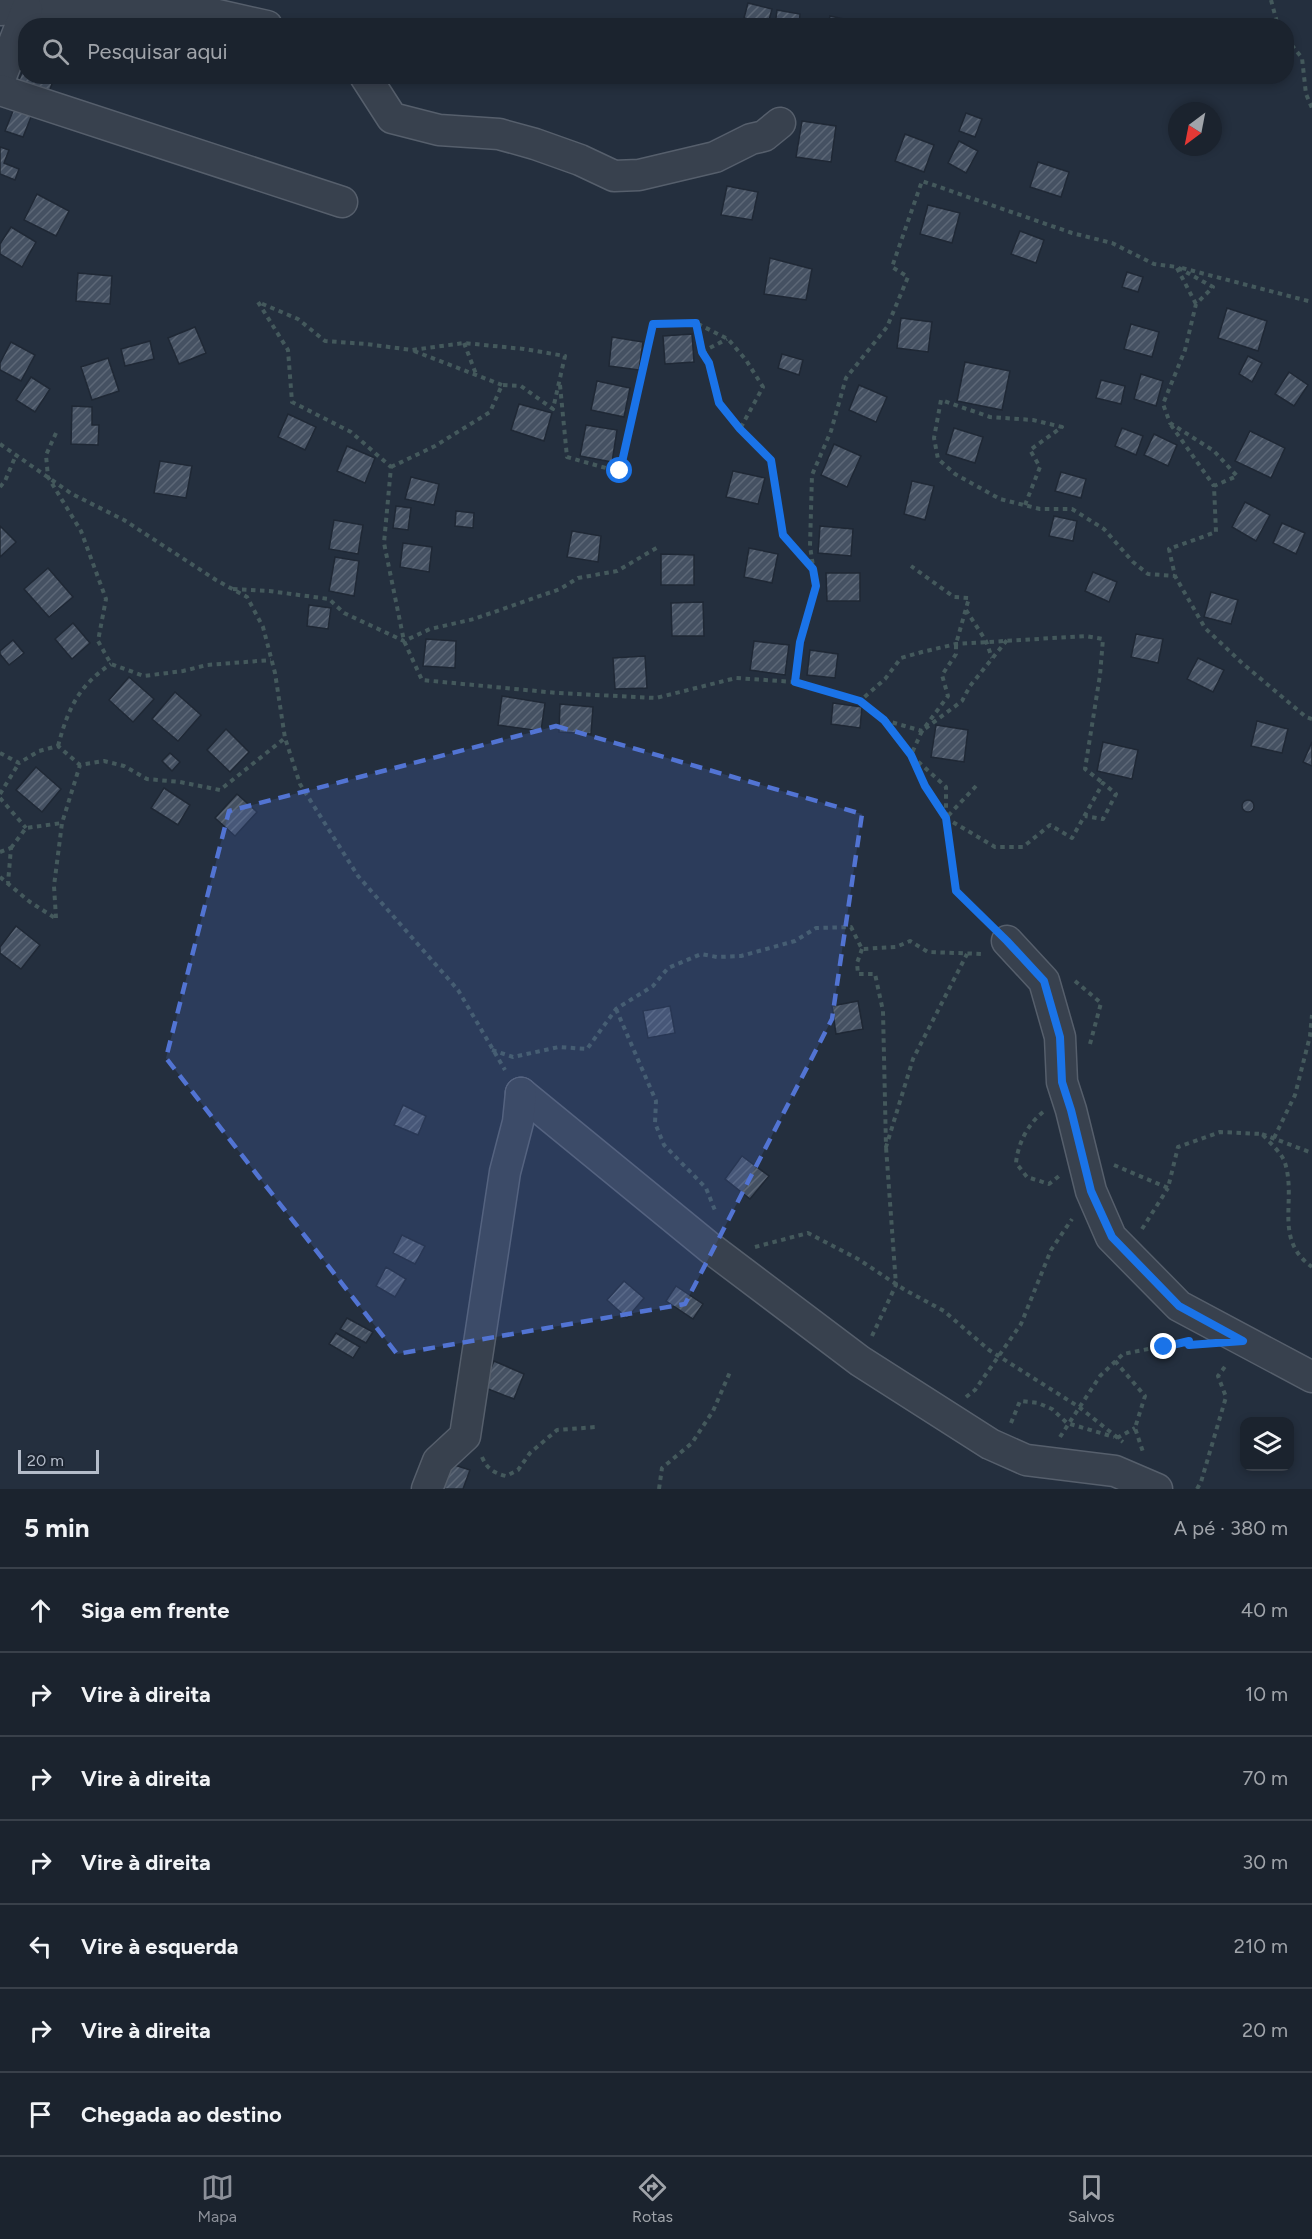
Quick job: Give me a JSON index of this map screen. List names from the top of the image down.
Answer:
{
  "scale_bar": "20 m",
  "north": "bottom left",
  "page": {
    "search": "Pesquisar aqui",
    "scale": "20 m",
    "heading": ["5 min", "A pé · 380 m"],
    "list": [
      ["Siga em frente", "40 m"],
      ["Vire à direita", "10 m"],
      ["Vire à direita", "70 m"],
      ["Vire à direita", "30 m"],
      ["Vire à esquerda", "210 m"],
      ["Vire à direita", "20 m"],
      "Chegada ao destino"
    ],
    "nav": ["Mapa", "Rotas", "Salvos"]
  }
}
